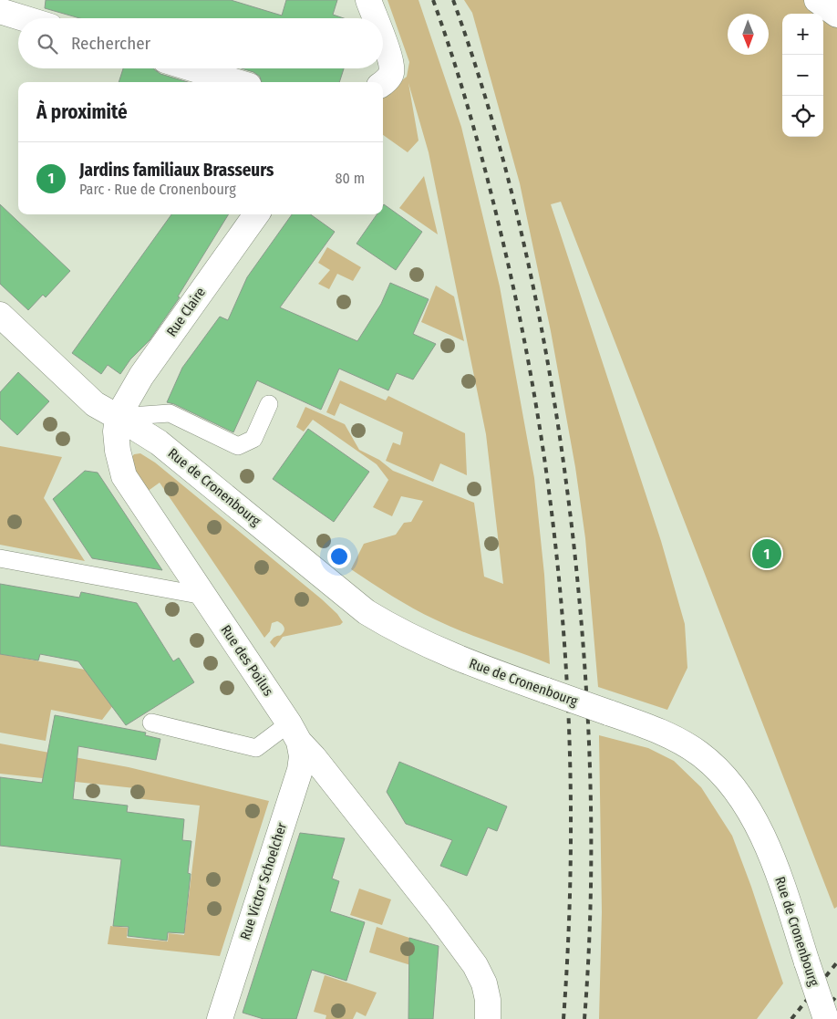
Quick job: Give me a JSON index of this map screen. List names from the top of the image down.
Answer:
{
  "streets": {
    "main road": [
      "Rue Claire",
      "Rue de Cronenbourg",
      "Rue des Poilus",
      "Rue Victor Schoelcher"
    ]
  },
  "crossings": [
    ["Rue Claire", "Rue de Cronenbourg"],
    ["Rue Claire", "Rue des Poilus"],
    ["Rue de Cronenbourg", "Rue des Poilus"],
    ["Rue des Poilus", "Rue Victor Schoelcher"]
  ],
  "north": "bottom",
  "page": {
    "map_buttons": ["+", "−"],
    "search": "Rechercher",
    "heading": "À proximité",
    "list": [
      {
        "mark": "1",
        "name": "Jardins familiaux Brasseurs",
        "note": "Parc · Rue de Cronenbourg",
        "value": "80 m"
      }
    ],
    "pins": "1"
  }
}
